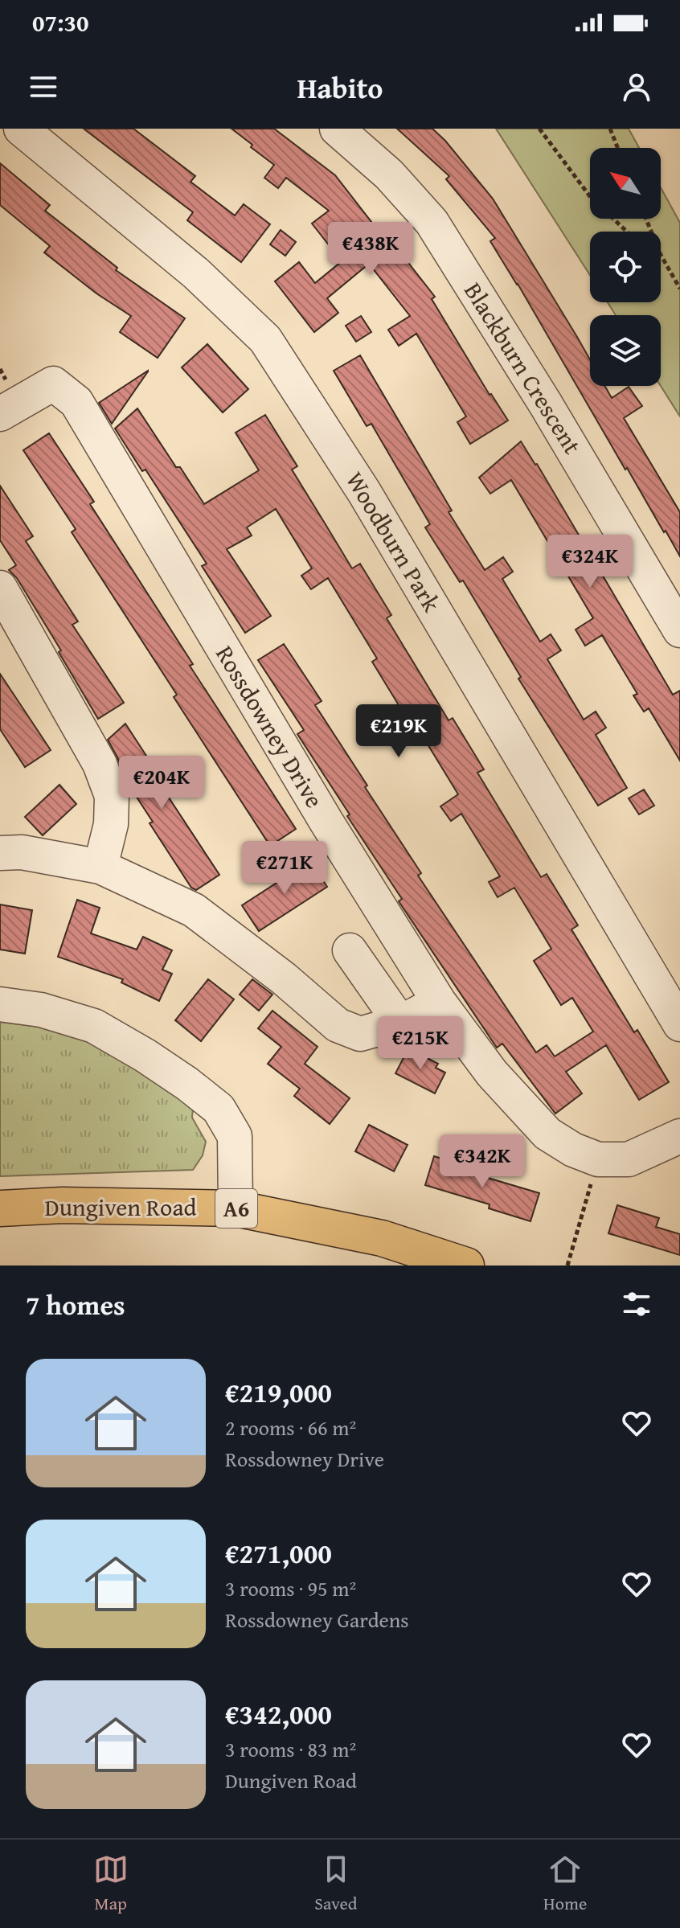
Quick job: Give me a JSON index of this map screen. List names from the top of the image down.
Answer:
{
  "streets": {
    "highway": ["Dungiven Road", "A6"],
    "street": ["Blackburn Crescent", "Woodburn Park", "Rossdowney Drive"]
  },
  "north": "top left",
  "page": {
    "status": "07:30",
    "header": "Habito",
    "price": [
      "€438K",
      "€324K",
      "€219K",
      "€204K",
      "€271K",
      "€215K",
      "€342K"
    ],
    "heading": "7 homes",
    "list": [
      {
        "name": "€219,000",
        "note": "2 rooms · 66 m² · Rossdowney Drive"
      },
      {
        "name": "€271,000",
        "note": "3 rooms · 95 m² · Rossdowney Gardens"
      },
      {
        "name": "€342,000",
        "note": "3 rooms · 83 m² · Dungiven Road"
      }
    ],
    "tabs": ["Map", "Saved", "Home"]
  }
}
